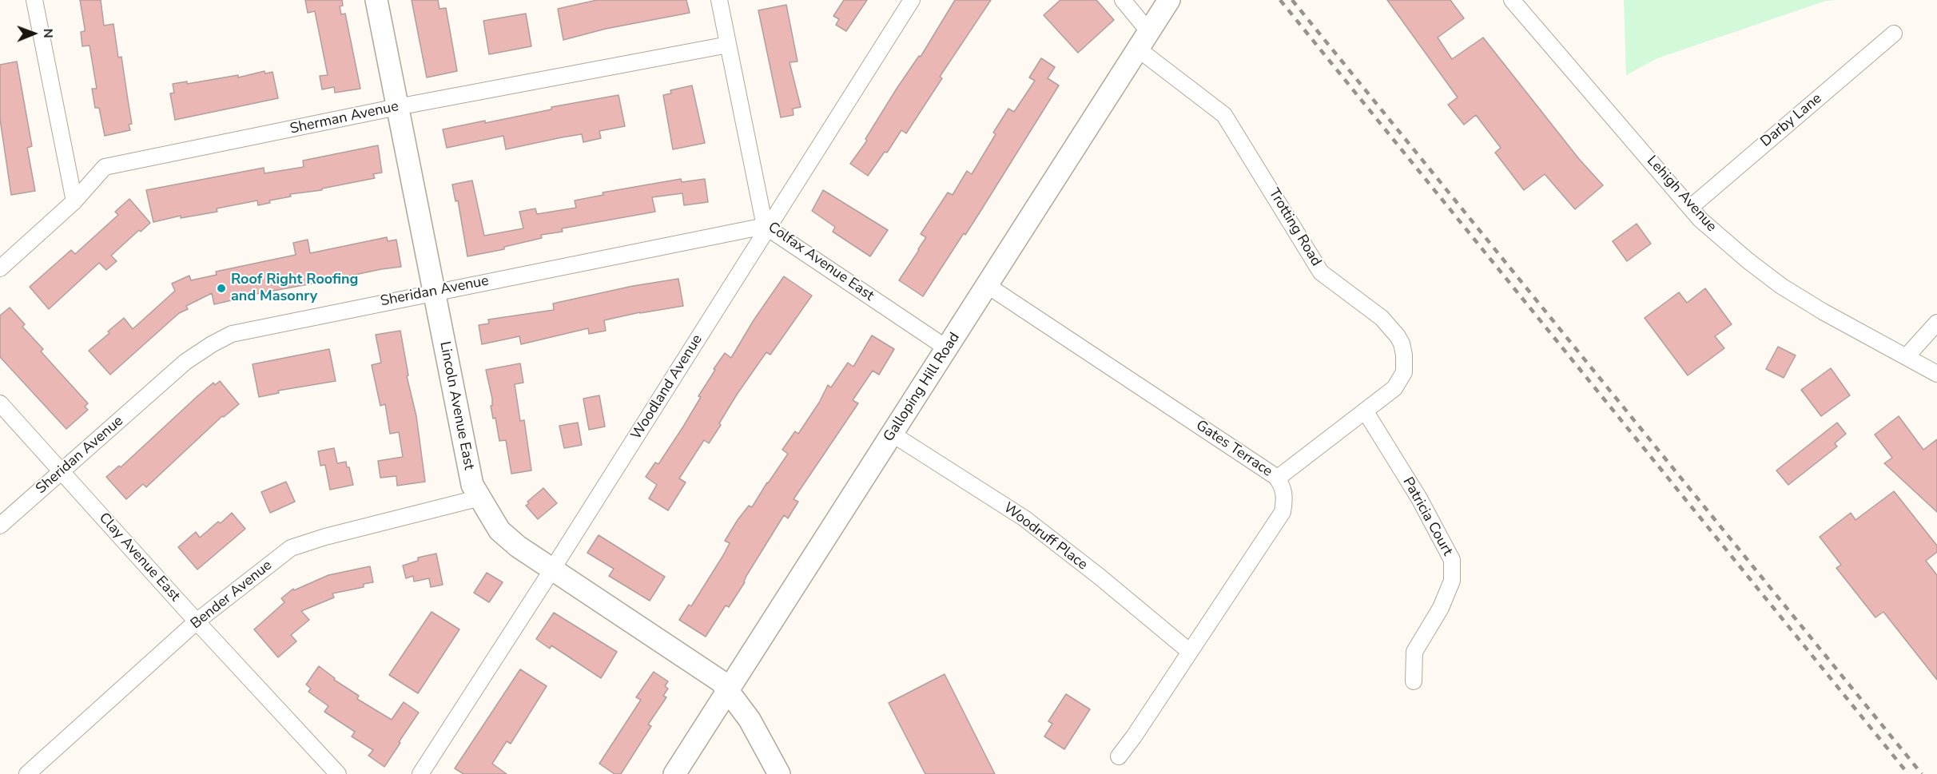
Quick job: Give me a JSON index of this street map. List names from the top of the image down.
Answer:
{
  "streets": {
    "street": [
      "Sherman Avenue",
      "Darby Lane",
      "Lehigh Avenue",
      "Trotting Road",
      "Colfax Avenue East",
      "Sheridan Avenue",
      "Woodland Avenue",
      "Galloping Hill Road",
      "Lincoln Avenue East",
      "Gates Terrace",
      "Patricia Court",
      "Woodruff Place",
      "Clay Avenue East",
      "Bender Avenue"
    ]
  },
  "crossings": [
    ["Sherman Avenue", "Colfax Avenue East"],
    ["Sherman Avenue", "Lincoln Avenue East"],
    ["Darby Lane", "Lehigh Avenue"],
    ["Trotting Road", "Galloping Hill Road"],
    ["Trotting Road", "Gates Terrace"],
    ["Trotting Road", "Patricia Court"],
    ["Colfax Avenue East", "Sheridan Avenue"],
    ["Colfax Avenue East", "Woodland Avenue"],
    ["Colfax Avenue East", "Galloping Hill Road"],
    ["Sheridan Avenue", "Woodland Avenue"],
    ["Sheridan Avenue", "Lincoln Avenue East"],
    ["Sheridan Avenue", "Clay Avenue East"],
    ["Woodland Avenue", "Lincoln Avenue East"],
    ["Galloping Hill Road", "Lincoln Avenue East"],
    ["Galloping Hill Road", "Gates Terrace"],
    ["Galloping Hill Road", "Woodruff Place"],
    ["Lincoln Avenue East", "Bender Avenue"],
    ["Gates Terrace", "Woodruff Place"],
    ["Clay Avenue East", "Bender Avenue"]
  ],
  "places": ["Roof Right Roofing and Masonry"],
  "north": "right"
}
